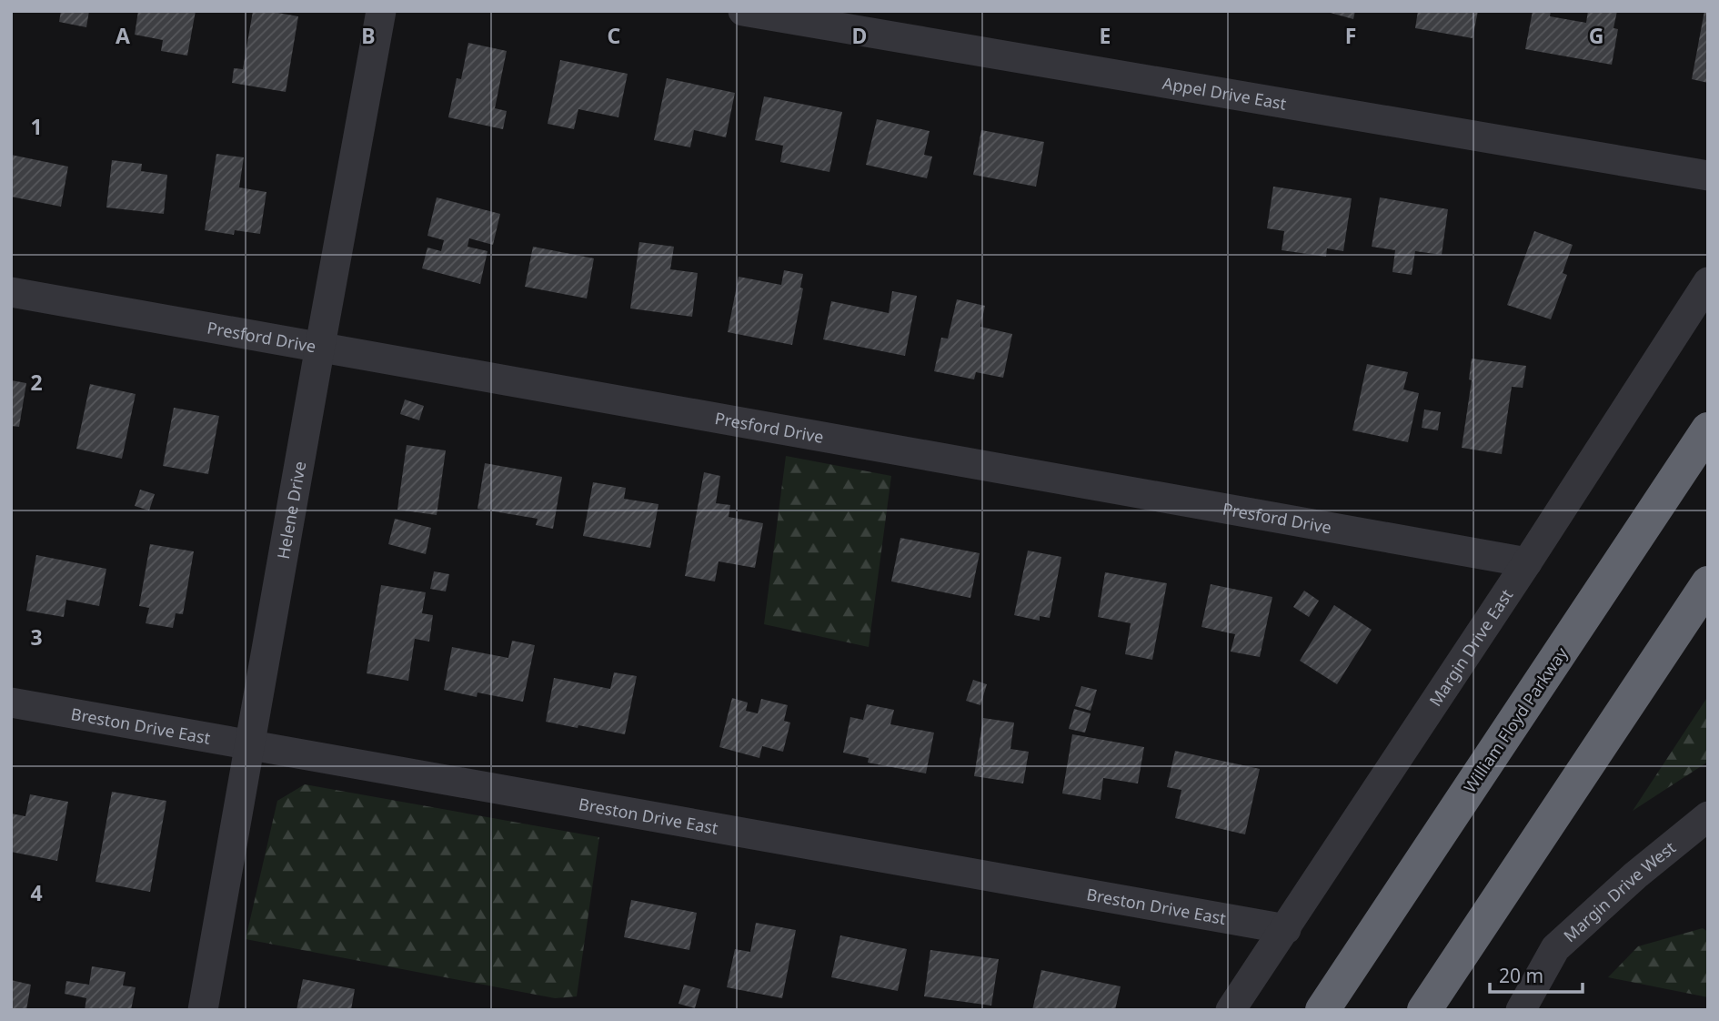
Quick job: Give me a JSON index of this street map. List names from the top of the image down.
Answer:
{
  "streets": {
    "highway": ["William Floyd Parkway"],
    "street": [
      "Appel Drive East",
      "Presford Drive",
      "Helene Drive",
      "Margin Drive East",
      "Breston Drive East",
      "Margin Drive West"
    ]
  },
  "crossings": [
    ["Presford Drive", "Helene Drive"],
    ["Presford Drive", "Margin Drive East"],
    ["Helene Drive", "Breston Drive East"],
    ["Margin Drive East", "Breston Drive East"]
  ],
  "scale_bar": "20 m",
  "grid": {
    "columns": [
      "A",
      "B",
      "C",
      "D",
      "E",
      "F",
      "G"
    ],
    "rows": [
      "1",
      "2",
      "3",
      "4"
    ]
  }
}
